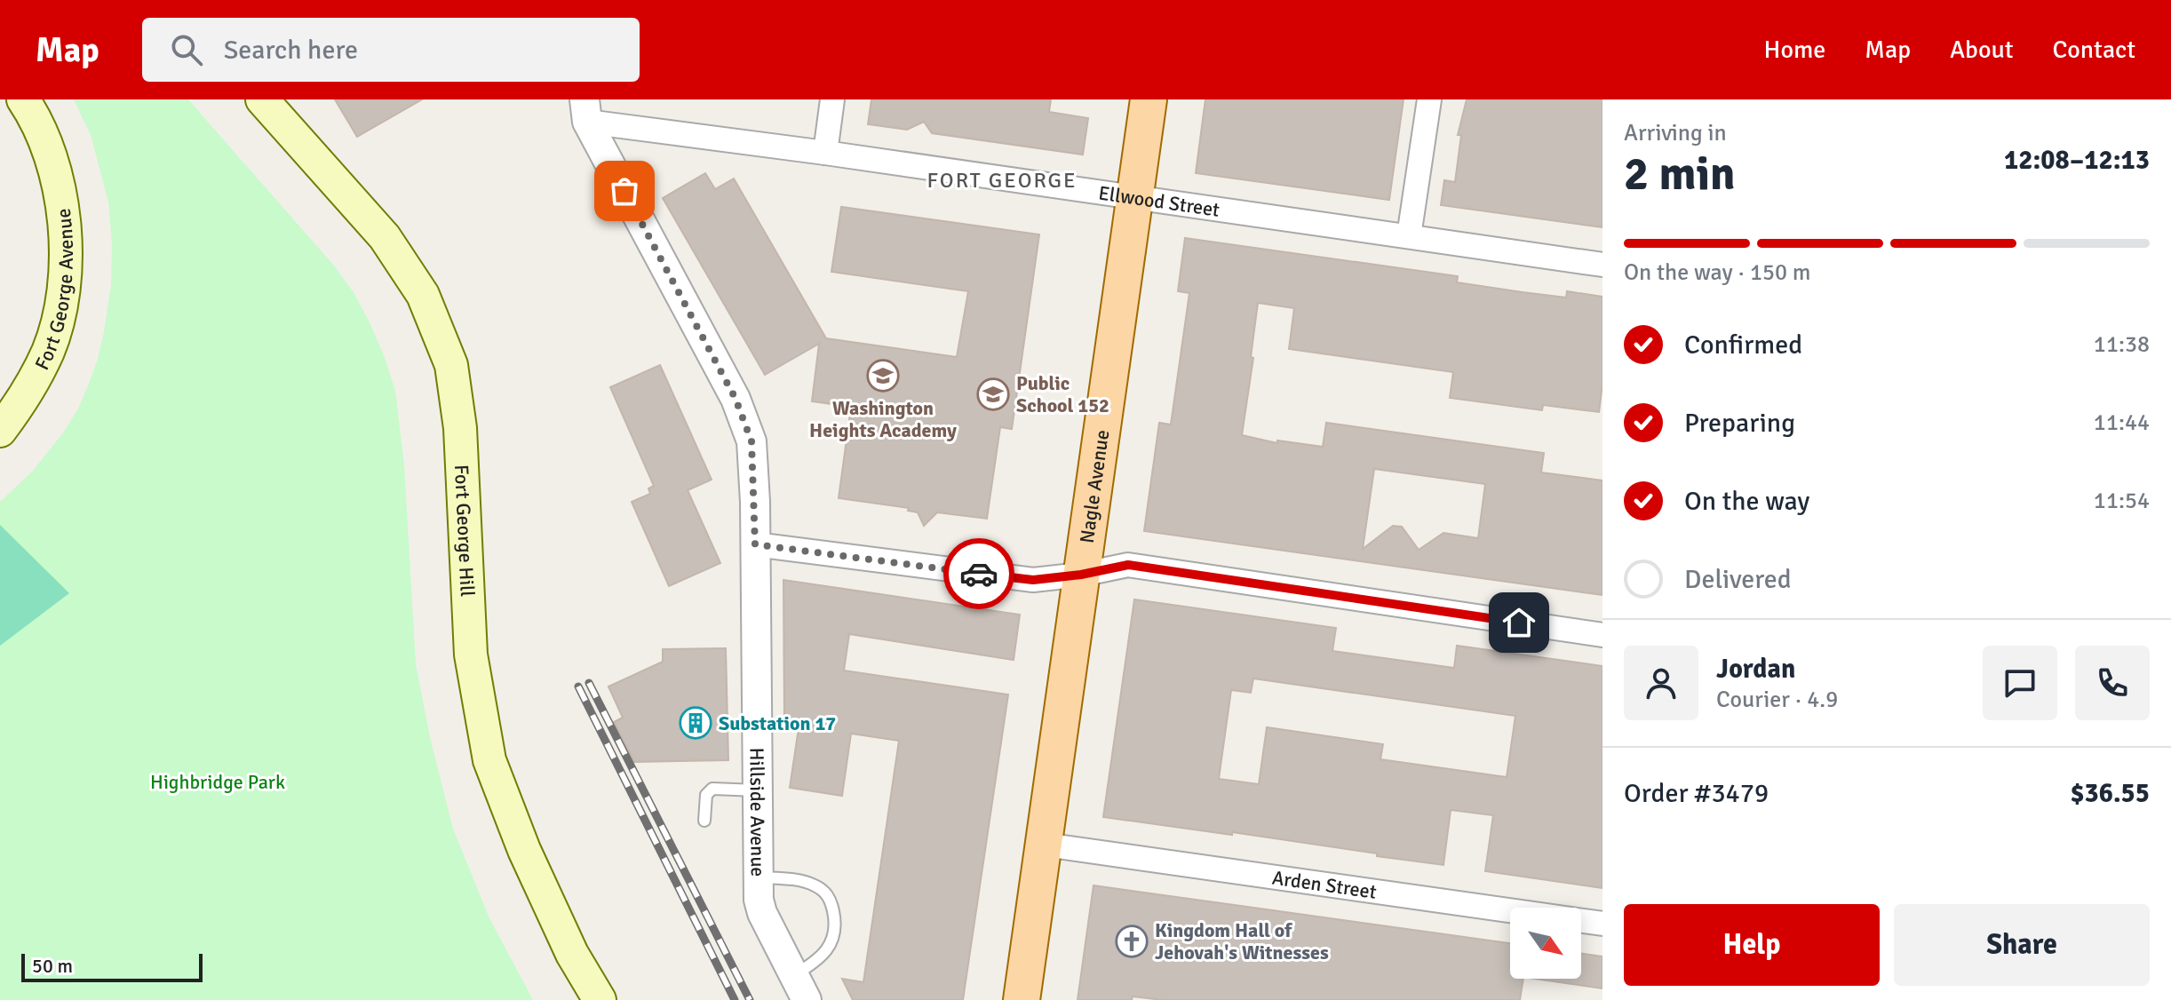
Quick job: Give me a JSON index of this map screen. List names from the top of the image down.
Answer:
{
  "streets": {
    "main road": ["Fort George Avenue", "Nagle Avenue", "Fort George Hill"],
    "street": ["Ellwood Street", "Hillside Avenue", "Arden Street"]
  },
  "crossings": [
    ["Ellwood Street", "Nagle Avenue"],
    ["Ellwood Street", "Hillside Avenue"],
    ["Nagle Avenue", "Arden Street"]
  ],
  "districts": ["FORT GEORGE"],
  "parks": ["Highbridge Park"],
  "places": {
    "school or university": ["Washington Heights Academy", "Public School 152"],
    "building": ["Substation 17"],
    "church": ["Kingdom Hall of Jehovah's Witnesses"]
  },
  "scale_bar": "50 m",
  "north": "bottom right",
  "page": {
    "header": "Map",
    "search": "Search here",
    "nav": [
      "Home",
      "Map",
      "About",
      "Contact"
    ],
    "heading": ["2 min", "Arriving in", "12:08–12:13"],
    "panel": [
      "Jordan",
      "Courier · 4.9",
      "Order #3479",
      "$36.55"
    ],
    "bar": "On the way · 150 m",
    "list": [
      ["Confirmed", "11:38"],
      ["Preparing", "11:44"],
      ["On the way", "11:54"],
      "Delivered"
    ],
    "buttons": ["Help", "Share"],
    "scale": "50 m"
  }
}
